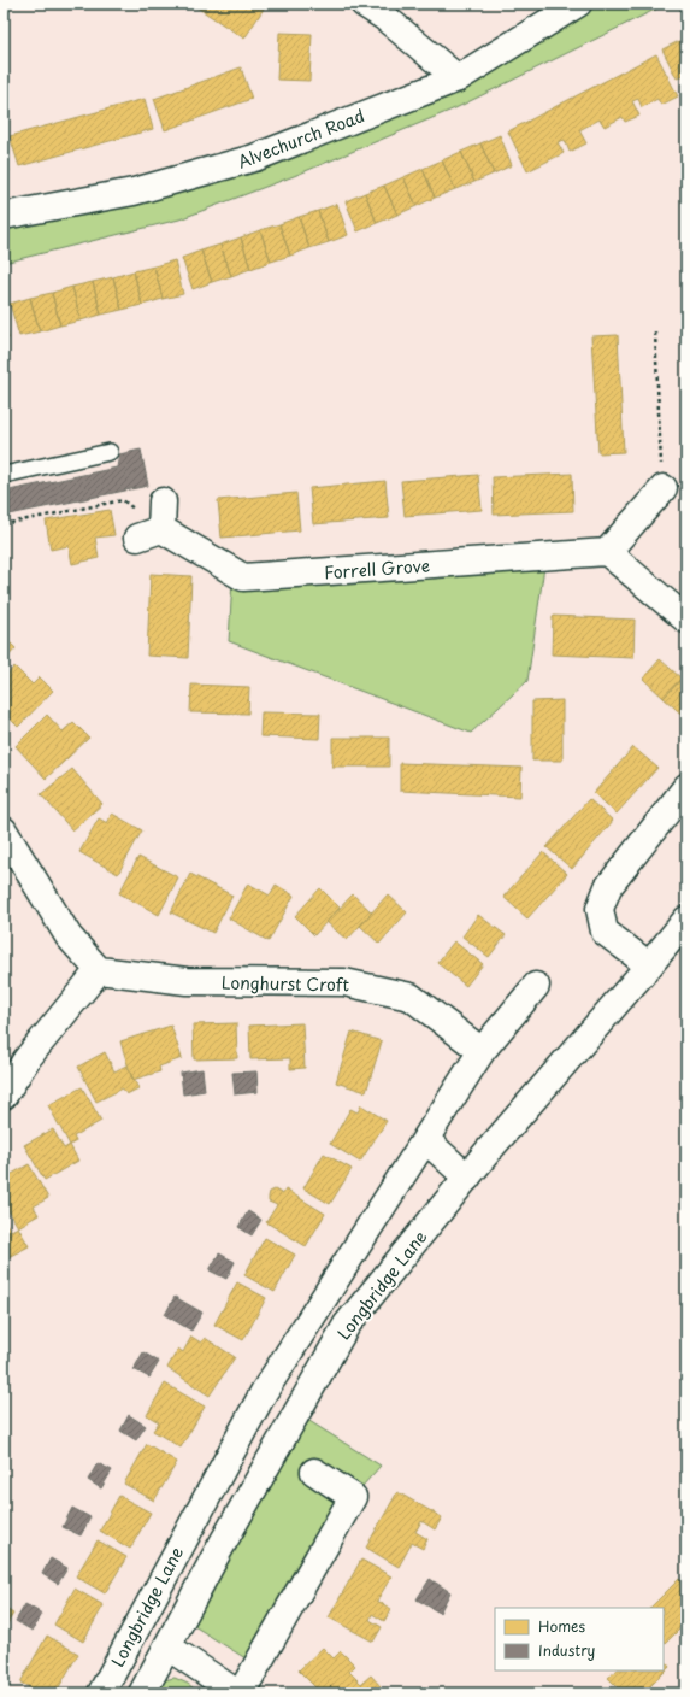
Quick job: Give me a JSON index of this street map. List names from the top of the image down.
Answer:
{
  "streets": {
    "street": [
      "Alvechurch Road",
      "Forrell Grove",
      "Longhurst Croft",
      "Longbridge Lane"
    ]
  },
  "crossings": [
    ["Longhurst Croft", "Longbridge Lane"]
  ],
  "legend": ["Homes", "Industry"]
}
